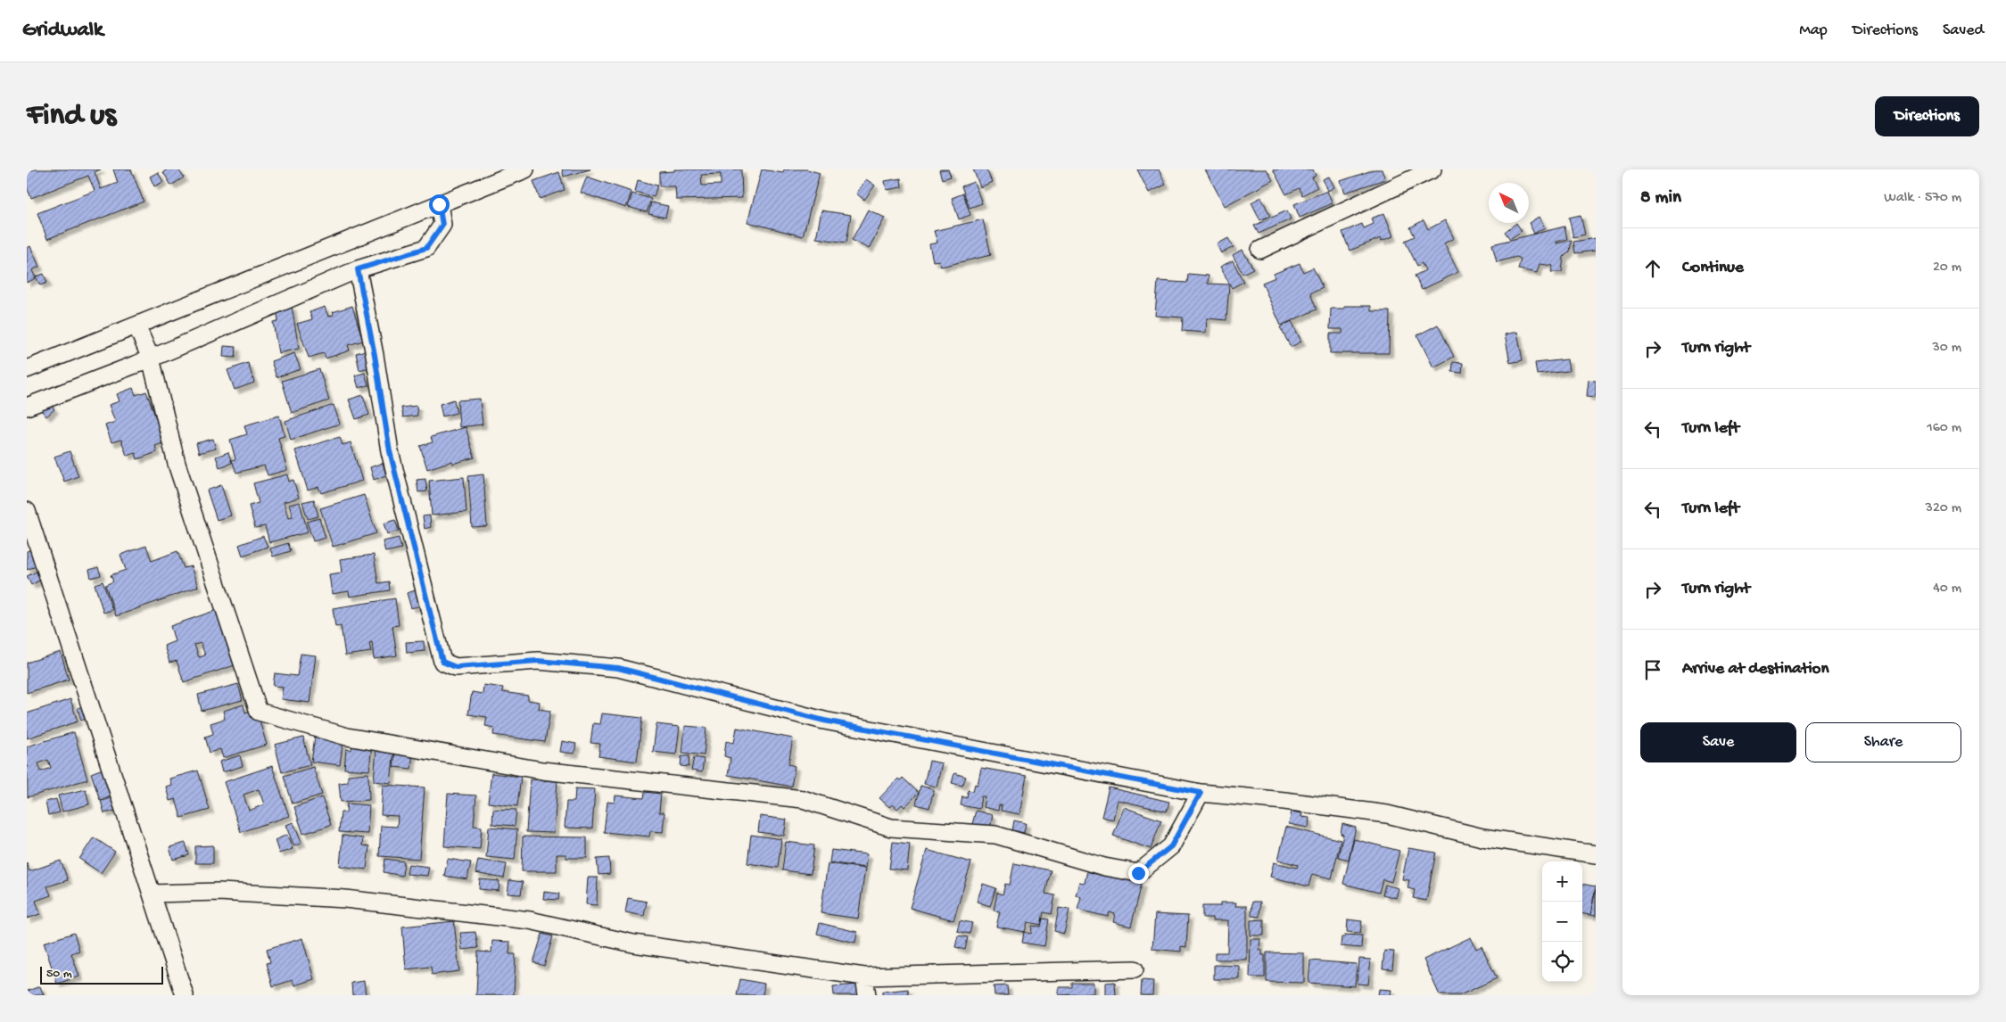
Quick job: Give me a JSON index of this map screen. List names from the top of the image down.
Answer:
{
  "scale_bar": "50 m",
  "north": "top left",
  "page": {
    "header": "Gridwalk",
    "nav": ["Map", "Directions", "Saved"],
    "buttons": [
      "Directions",
      ["Save", "Share"]
    ],
    "title": "Find us",
    "heading": ["8 min", "Walk · 570 m"],
    "list": [
      ["Continue", "20 m"],
      ["Turn right", "30 m"],
      ["Turn left", "160 m"],
      ["Turn left", "320 m"],
      ["Turn right", "40 m"],
      "Arrive at destination"
    ],
    "map_buttons": ["+", "−"],
    "scale": "50 m"
  }
}
